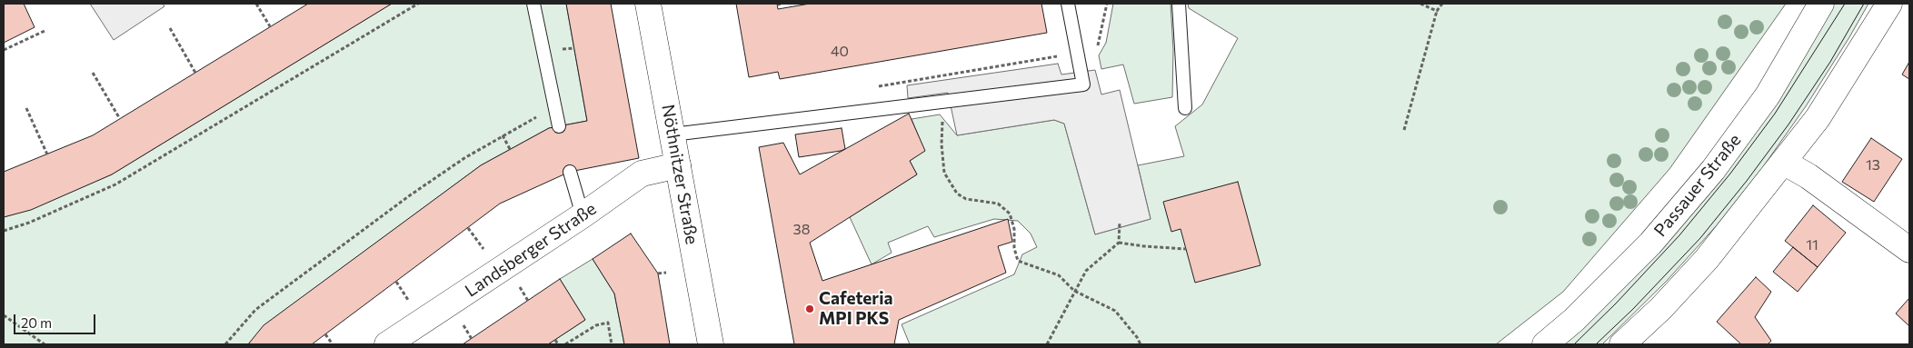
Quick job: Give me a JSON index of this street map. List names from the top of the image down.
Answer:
{
  "streets": {
    "street": ["Nöthnitzer Straße", "Passauer Straße", "Landsberger Straße"]
  },
  "crossings": [
    ["Nöthnitzer Straße", "Landsberger Straße"]
  ],
  "places": ["Cafeteria MPI PKS"],
  "house_numbers": [
    "40",
    "13",
    "38",
    "11"
  ],
  "scale_bar": "20 m"
}
